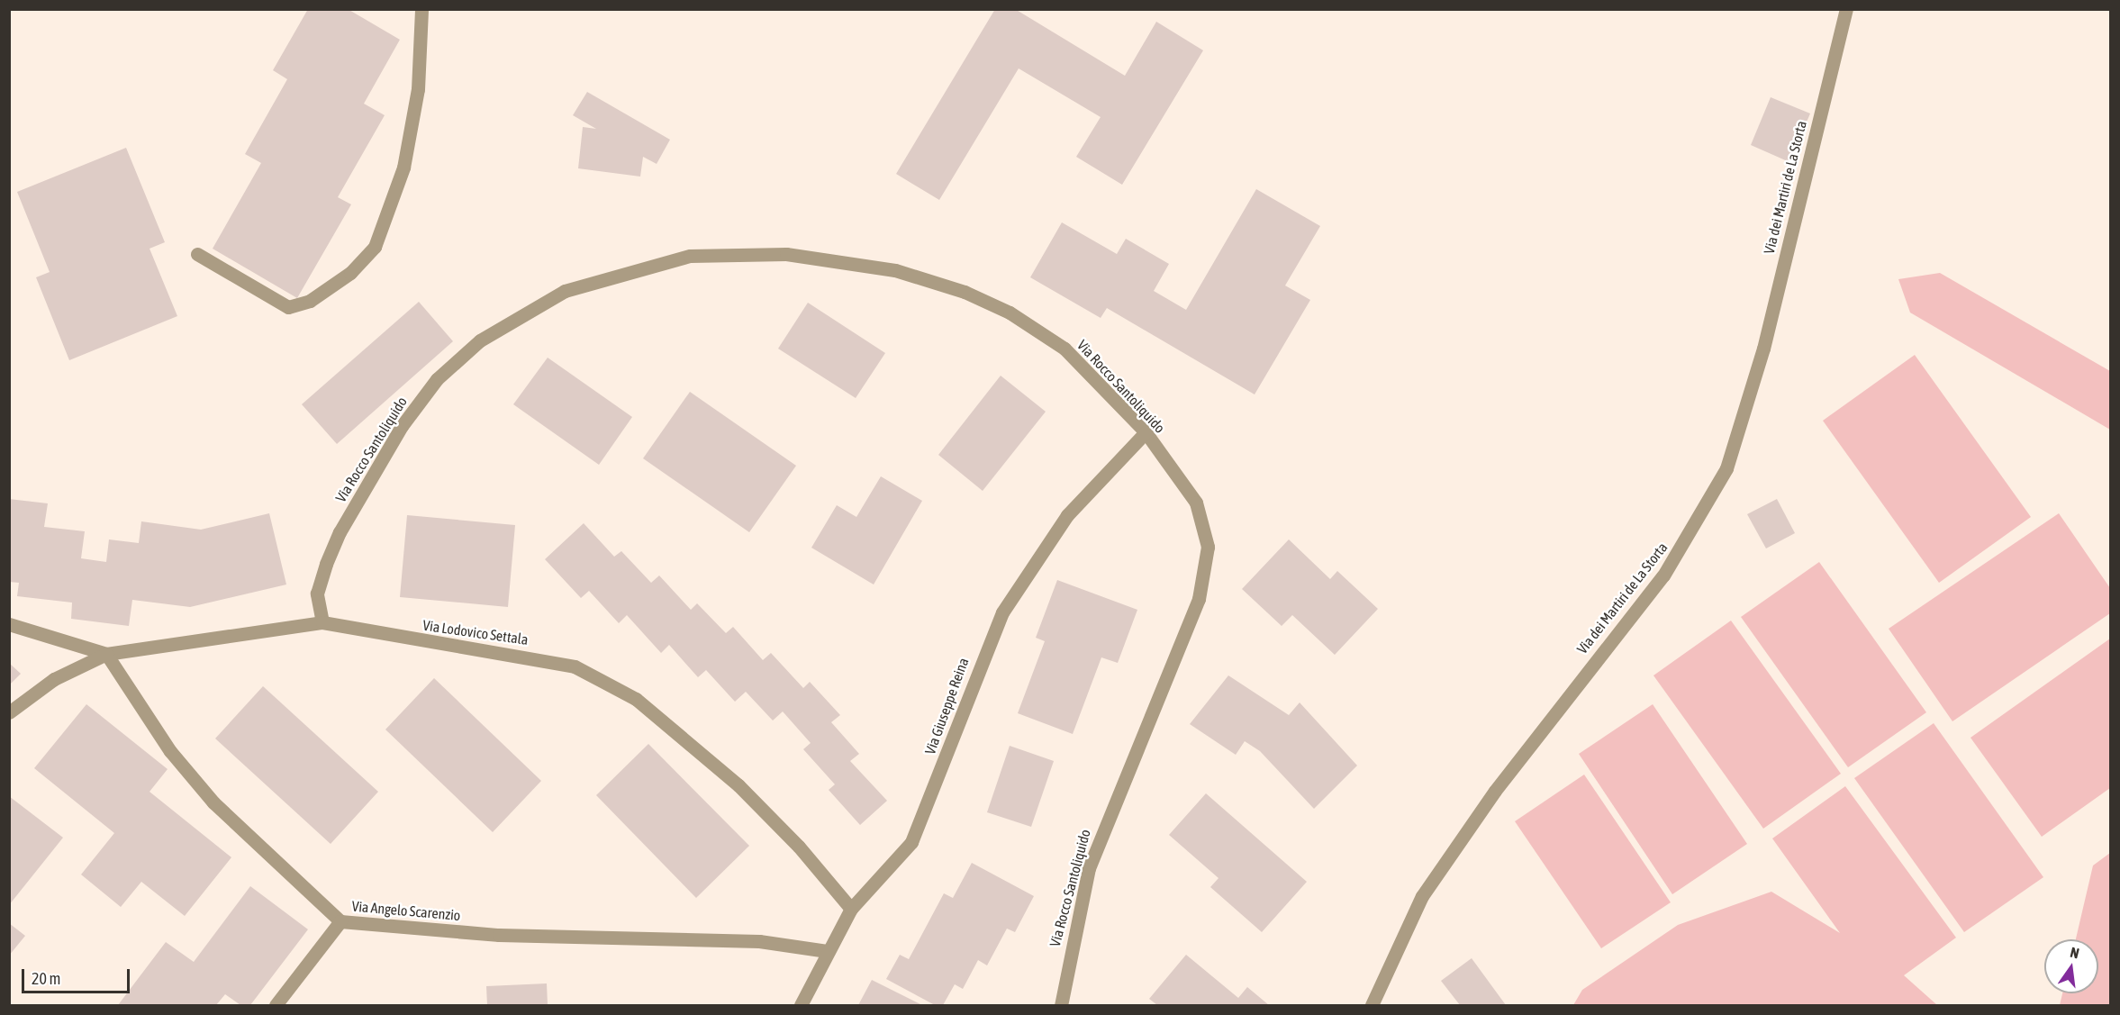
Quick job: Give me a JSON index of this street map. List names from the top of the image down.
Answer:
{
  "streets": {
    "street": [
      "Via dei Martiri de La Storta",
      "Via Rocco Santoliquido",
      "Via Lodovico Settala",
      "Via Giuseppe Reina",
      "Via Angelo Scarenzio"
    ]
  },
  "crossings": [
    ["Via Rocco Santoliquido", "Via Lodovico Settala"],
    ["Via Rocco Santoliquido", "Via Giuseppe Reina"],
    ["Via Lodovico Settala", "Via Giuseppe Reina"],
    ["Via Lodovico Settala", "Via Angelo Scarenzio"],
    ["Via Giuseppe Reina", "Via Angelo Scarenzio"]
  ],
  "scale_bar": "20 m",
  "north": "top"
}
